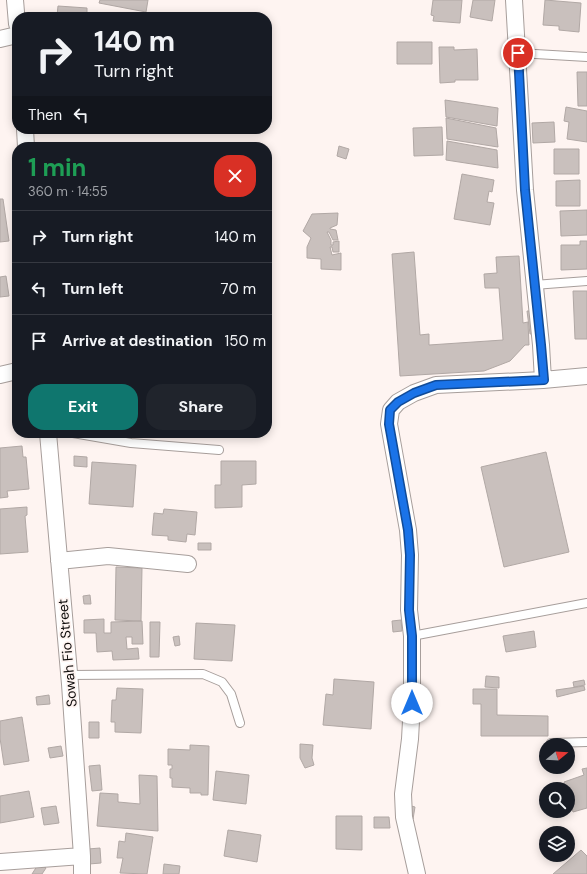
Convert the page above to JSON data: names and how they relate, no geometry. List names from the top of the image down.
{
  "streets": {
    "street": ["Sowah Fio Street"]
  },
  "north": "right",
  "page": {
    "turn": ["140 m", "Turn right"],
    "then": "Then",
    "heading": ["1 min", "360 m · 14:55"],
    "list": [
      {
        "name": "Turn right",
        "value": "140 m"
      },
      {
        "name": "Turn left",
        "value": "70 m"
      },
      {
        "name": "Arrive at destination",
        "value": "150 m"
      }
    ],
    "buttons": ["Exit", "Share"]
  }
}
